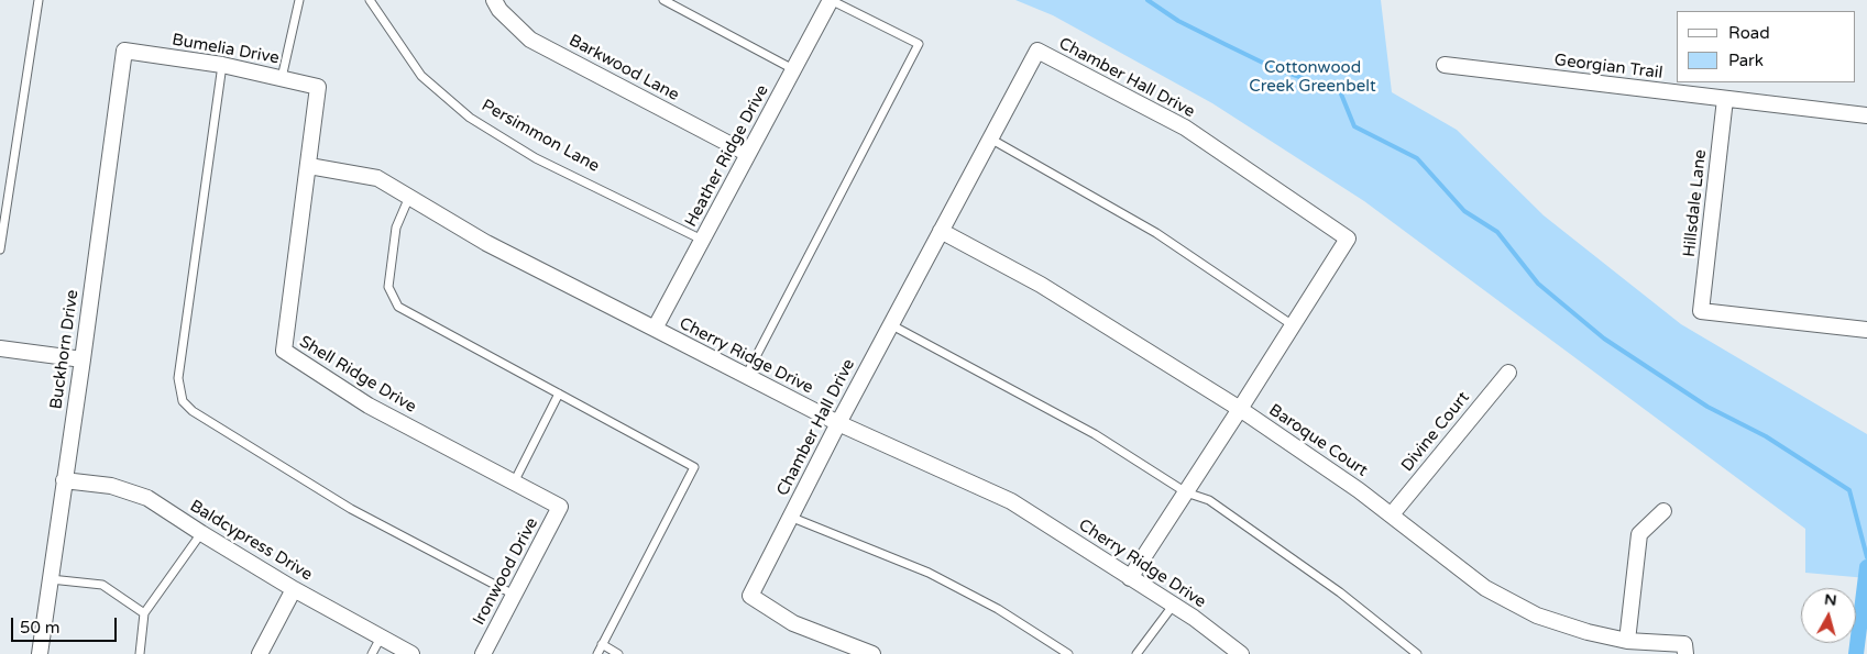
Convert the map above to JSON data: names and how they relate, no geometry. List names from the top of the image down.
{
  "streets": {
    "street": [
      "Bumelia Drive",
      "Georgian Trail",
      "Barkwood Lane",
      "Chamber Hall Drive",
      "Heather Ridge Drive",
      "Hillsdale Lane",
      "Buckhorn Drive",
      "Cherry Ridge Drive",
      "Shell Ridge Drive",
      "Divine Court",
      "Baroque Court",
      "Baldcypress Drive",
      "Ironwood Drive"
    ],
    "lane": ["Persimmon Lane"]
  },
  "crossings": [
    ["Bumelia Drive", "Buckhorn Drive"],
    ["Bumelia Drive", "Shell Ridge Drive"],
    ["Georgian Trail", "Hillsdale Lane"],
    ["Barkwood Lane", "Heather Ridge Drive"],
    ["Chamber Hall Drive", "Cherry Ridge Drive"],
    ["Chamber Hall Drive", "Baroque Court"],
    ["Persimmon Lane", "Heather Ridge Drive"],
    ["Heather Ridge Drive", "Cherry Ridge Drive"],
    ["Buckhorn Drive", "Baldcypress Drive"],
    ["Cherry Ridge Drive", "Shell Ridge Drive"],
    ["Shell Ridge Drive", "Ironwood Drive"],
    ["Divine Court", "Baroque Court"]
  ],
  "parks": ["Cottonwood Creek Greenbelt"],
  "legend": ["Road", "Park"],
  "scale_bar": "50 m",
  "north": "top"
}
